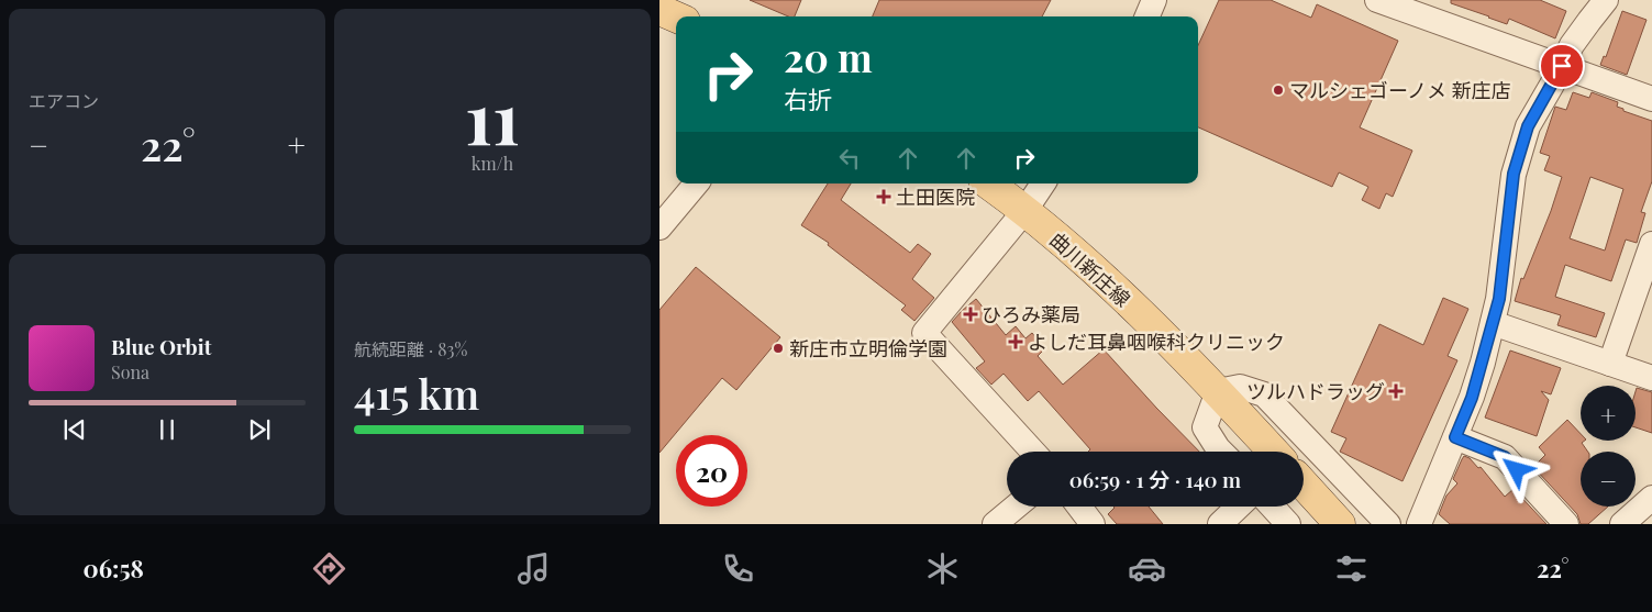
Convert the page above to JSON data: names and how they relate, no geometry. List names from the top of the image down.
{
  "streets": {
    "main road": ["曲川新庄線"]
  },
  "places": {
    "other": ["マルシェゴーノメ 新庄店", "新庄市立明倫学園"],
    "health": [
      "土田医院",
      "ひろみ薬局",
      "よしだ耳鼻咽喉科クリニック",
      "ツルハドラッグ"
    ]
  },
  "page": {
    "tile": [
      "エアコン",
      ["11", "km/h"],
      ["航続距離 · 83%", "415 km"]
    ],
    "turn": ["20 m", "右折"],
    "heat": ["−", "22°", "+"],
    "song": ["Blue Orbit", "Sona"],
    "map_buttons": ["+", "−"],
    "limit": "20",
    "trip": "06:59 · 1 分 · 140 m",
    "tabs": ["06:58", "22°"]
  }
}
